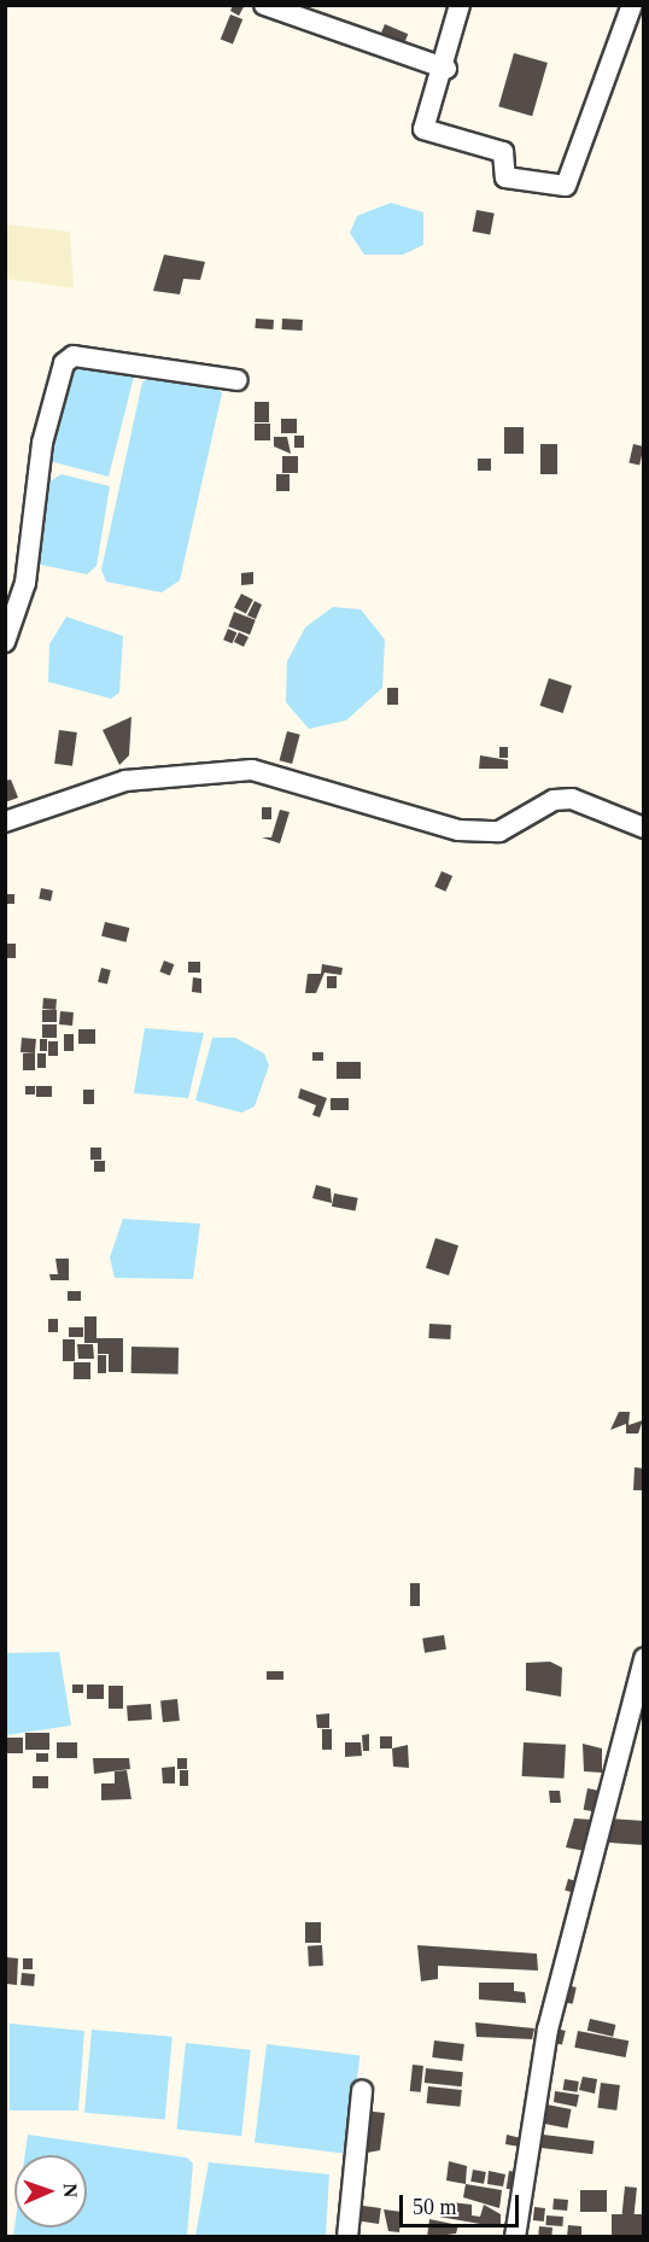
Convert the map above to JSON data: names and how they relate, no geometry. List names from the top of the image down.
{
  "scale_bar": "50 m",
  "north": "right"
}
